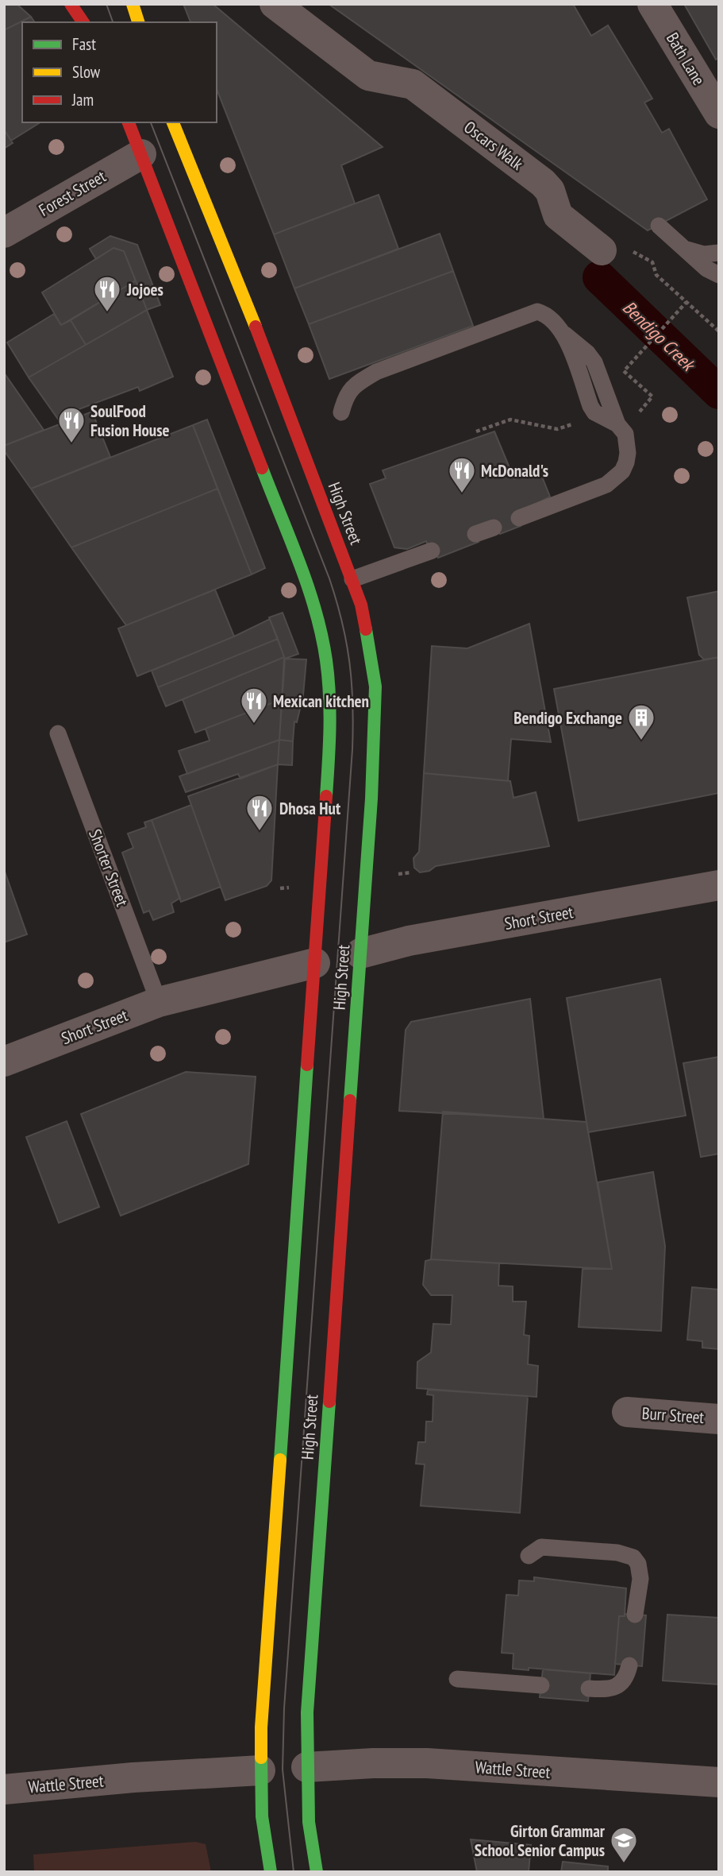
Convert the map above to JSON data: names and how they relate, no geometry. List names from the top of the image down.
{
  "streets": {
    "highway": ["High Street"],
    "street": [
      "Bath Lane",
      "Oscars Walk",
      "Forest Street",
      "Short Street",
      "Burr Street",
      "Wattle Street"
    ],
    "lane": ["Shorter Street"]
  },
  "crossings": [
    ["Forest Street", "High Street"],
    ["High Street", "Short Street"],
    ["High Street", "Wattle Street"],
    ["Shorter Street", "Short Street"]
  ],
  "water": ["Bendigo Creek"],
  "places": {
    "restaurant": [
      "Jojoes",
      "SoulFood Fusion House",
      "McDonald's",
      "Mexican kitchen",
      "Dhosa Hut"
    ],
    "building": ["Bendigo Exchange"],
    "school or university": ["Girton Grammar School Senior Campus"]
  },
  "legend": ["Fast", "Slow", "Jam"]
}
